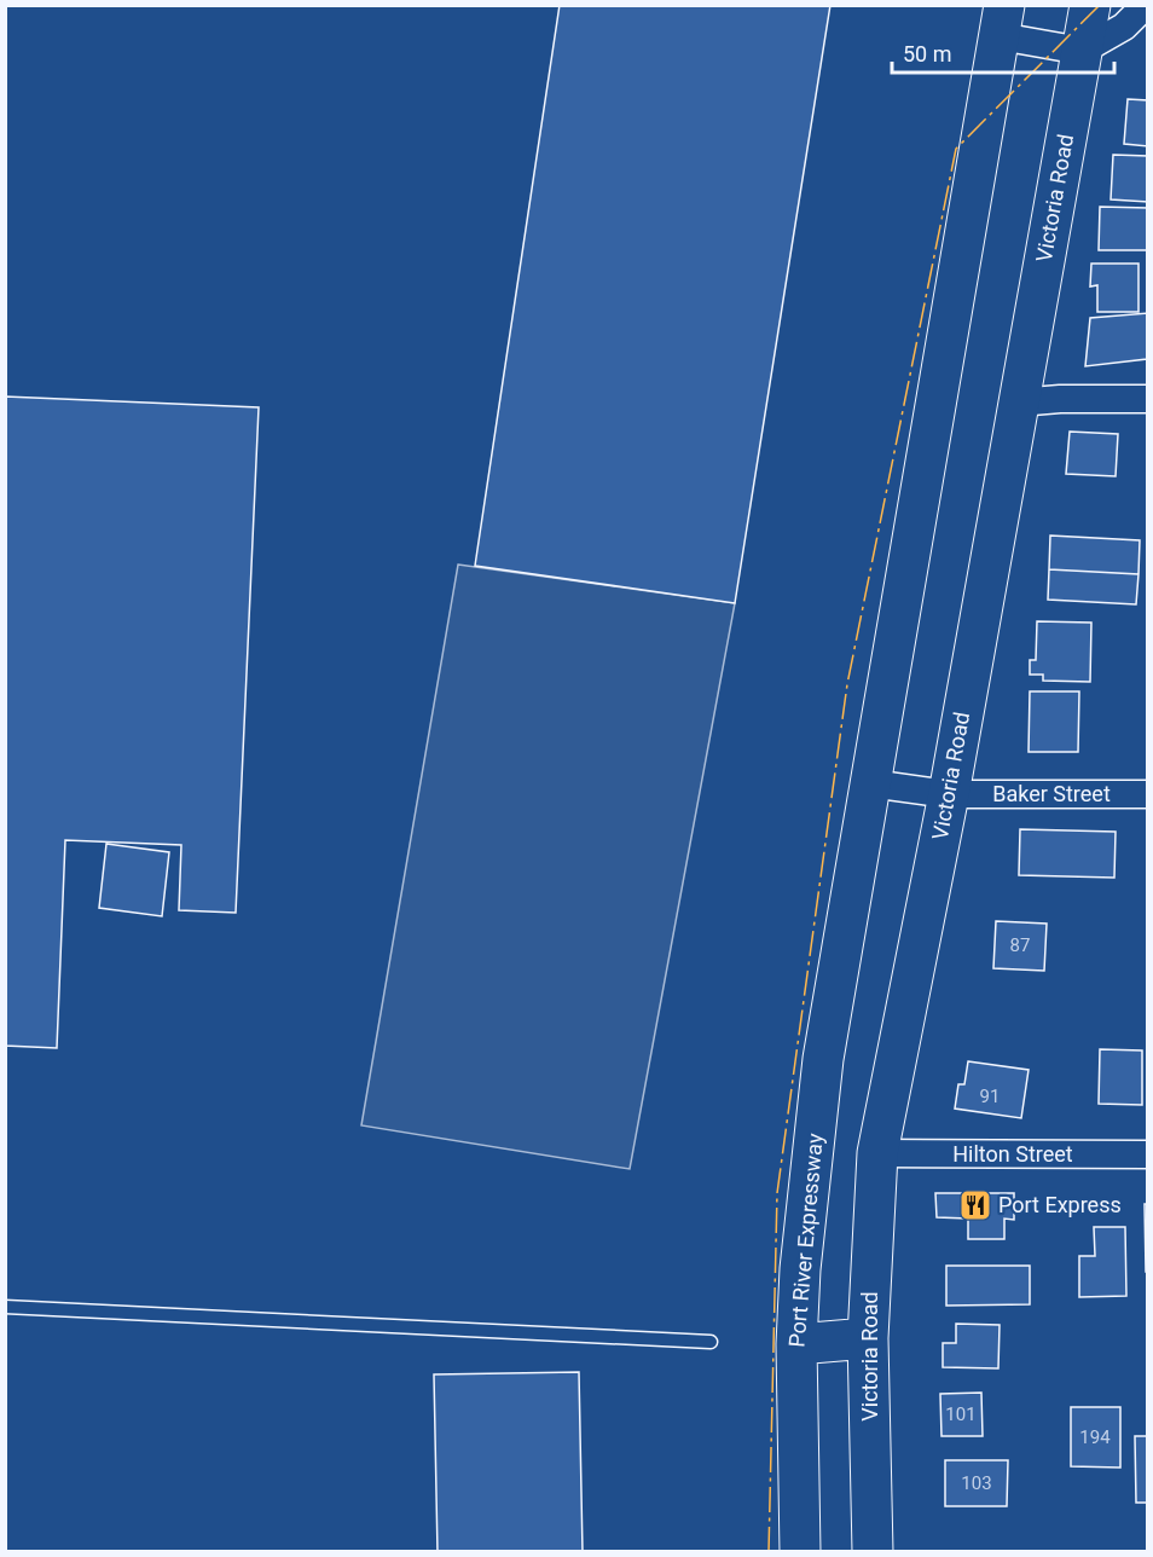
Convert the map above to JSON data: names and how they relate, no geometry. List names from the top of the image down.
{
  "streets": {
    "highway": ["Victoria Road", "Port River Expressway"],
    "street": ["Baker Street", "Hilton Street"]
  },
  "crossings": [
    ["Victoria Road", "Baker Street"],
    ["Victoria Road", "Hilton Street"],
    ["Baker Street", "Port River Expressway"]
  ],
  "places": {
    "restaurant": ["Port Express"]
  },
  "house_numbers": [
    "87",
    "91",
    "101",
    "194",
    "103"
  ],
  "scale_bar": "50 m"
}
